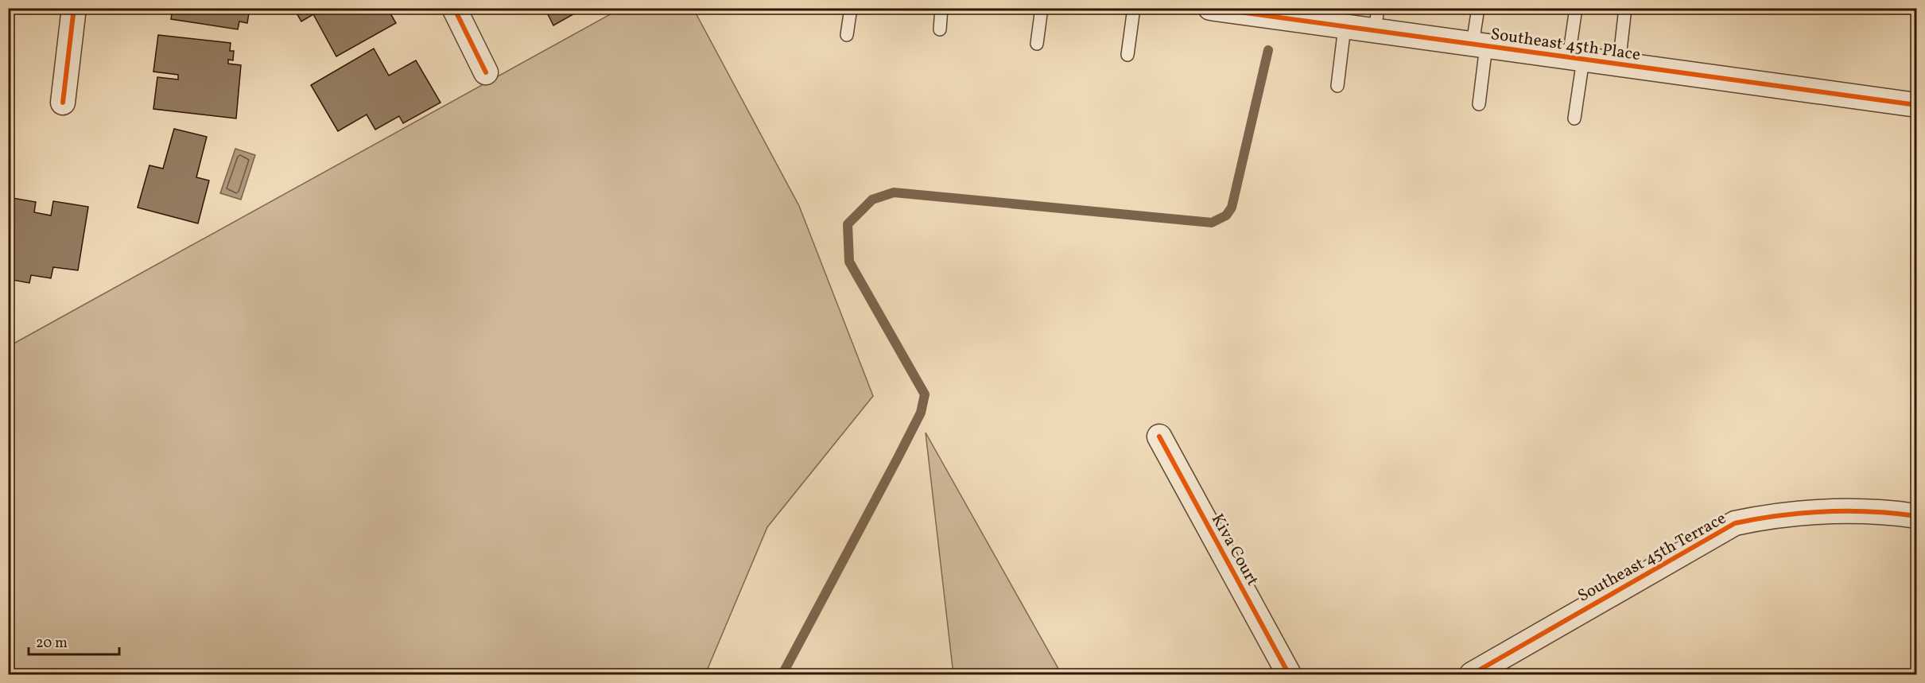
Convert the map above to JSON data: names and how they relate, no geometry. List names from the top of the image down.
{
  "streets": {
    "street": ["Southeast 45th Place", "Kiva Court", "Southeast 45th Terrace"]
  },
  "scale_bar": "20 m"
}
